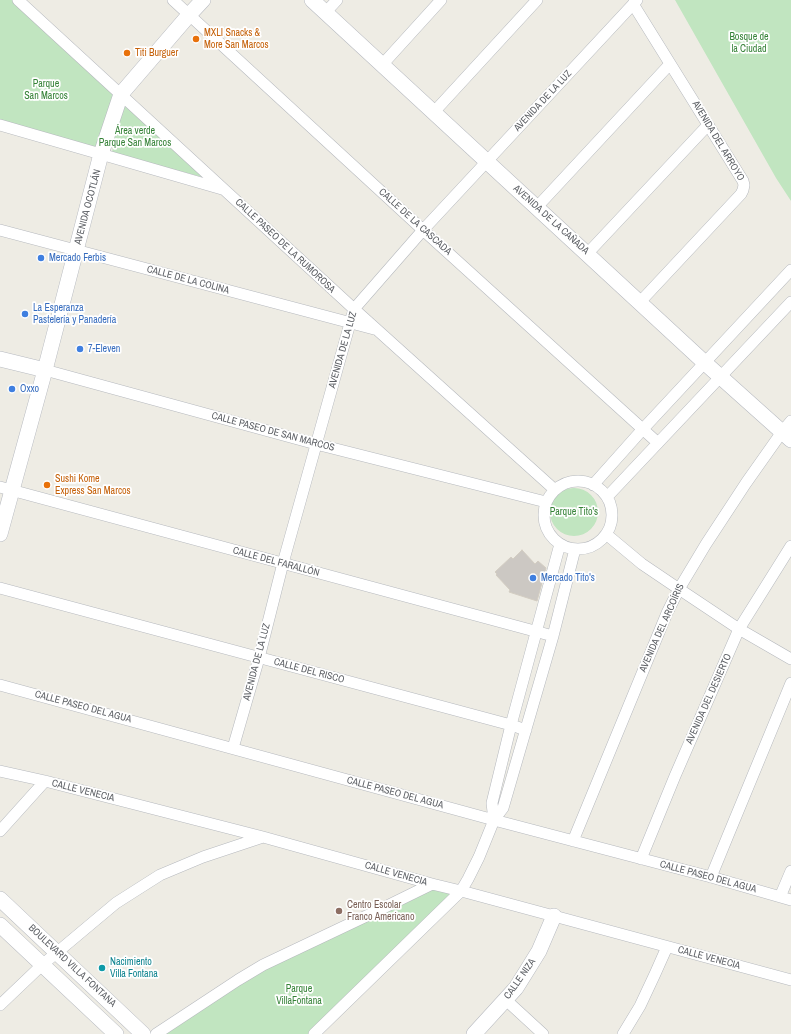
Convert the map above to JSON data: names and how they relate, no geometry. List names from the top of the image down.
{
  "streets": {
    "main road": [
      "AVENIDA OCOTLÁN",
      "AVENIDA DE LA CAÑADA",
      "CALLE PASEO DE SAN MARCOS",
      "BOULEVARD VILLA FONTANA",
      "CALLE NIZA"
    ],
    "street": [
      "AVENIDA DE LA LUZ",
      "AVENIDA DEL ARROYO",
      "CALLE DE LA CASCADA",
      "CALLE PASEO DE LA RUMOROSA",
      "CALLE DE LA COLINA",
      "CALLE DEL FARALLÓN",
      "AVENIDA DEL ARCOÍRIS",
      "CALLE DEL RISCO",
      "AVENIDA DEL DESIERTO",
      "CALLE PASEO DEL AGUA",
      "CALLE VENECIA"
    ]
  },
  "crossings": [
    ["AVENIDA DE LA LUZ", "AVENIDA DEL ARROYO"],
    ["AVENIDA DE LA LUZ", "AVENIDA DE LA CAÑADA"],
    ["AVENIDA DE LA LUZ", "CALLE DE LA CASCADA"],
    ["AVENIDA DE LA LUZ", "CALLE PASEO DE LA RUMOROSA"],
    ["AVENIDA DE LA LUZ", "CALLE DE LA COLINA"],
    ["AVENIDA DE LA LUZ", "CALLE PASEO DE SAN MARCOS"],
    ["AVENIDA DE LA LUZ", "CALLE DEL FARALLÓN"],
    ["AVENIDA DE LA LUZ", "CALLE DEL RISCO"],
    ["AVENIDA DE LA LUZ", "CALLE PASEO DEL AGUA"],
    ["AVENIDA DEL ARROYO", "AVENIDA DE LA CAÑADA"],
    ["AVENIDA OCOTLÁN", "CALLE DE LA CASCADA"],
    ["AVENIDA OCOTLÁN", "CALLE PASEO DE LA RUMOROSA"],
    ["AVENIDA OCOTLÁN", "CALLE DE LA COLINA"],
    ["AVENIDA OCOTLÁN", "CALLE PASEO DE SAN MARCOS"],
    ["AVENIDA OCOTLÁN", "CALLE DEL FARALLÓN"],
    ["AVENIDA DE LA CAÑADA", "AVENIDA DEL ARCOÍRIS"],
    ["CALLE PASEO DE LA RUMOROSA", "CALLE DE LA COLINA"],
    ["CALLE PASEO DE LA RUMOROSA", "CALLE PASEO DE SAN MARCOS"],
    ["AVENIDA DEL ARCOÍRIS", "CALLE PASEO DEL AGUA"],
    ["AVENIDA DEL DESIERTO", "CALLE PASEO DEL AGUA"],
    ["CALLE VENECIA", "CALLE NIZA"]
  ],
  "parks": [
    "Bosque de la Ciudad",
    "Parque San Marcos",
    "Área verde Parque San Marcos",
    "Parque Tito's",
    "Parque VillaFontana"
  ],
  "places": [
    "MXLI Snacks & More San Marcos",
    "Titi Burguer",
    "Mercado Ferbis",
    "La Esperanza Pastelería y Panadería",
    "7-Eleven",
    "Oxxo",
    "Sushi Kome Express San Marcos",
    "Mercado Tito's",
    "Centro Escolar Franco Americano",
    "Nacimiento Villa Fontana"
  ]
}
